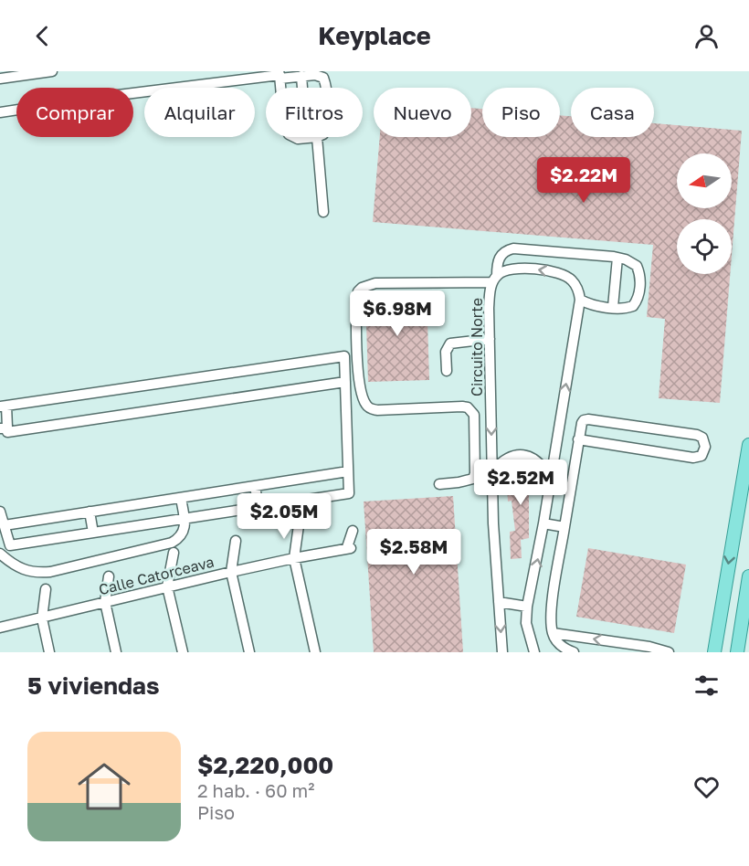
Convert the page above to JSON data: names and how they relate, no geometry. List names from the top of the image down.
{
  "streets": {
    "street": ["Circuito Norte", "Calle Catorceava"]
  },
  "north": "left",
  "page": {
    "header": "Keyplace",
    "chip": [
      "Comprar",
      "Alquilar",
      "Filtros",
      "Nuevo",
      "Piso",
      "Casa"
    ],
    "price": [
      "$2.22M",
      "$6.98M",
      "$2.52M",
      "$2.05M",
      "$2.58M"
    ],
    "heading": "5 viviendas",
    "list": [
      {
        "name": "$2,220,000",
        "note": "2 hab. · 60 m² · Piso"
      }
    ]
  }
}
